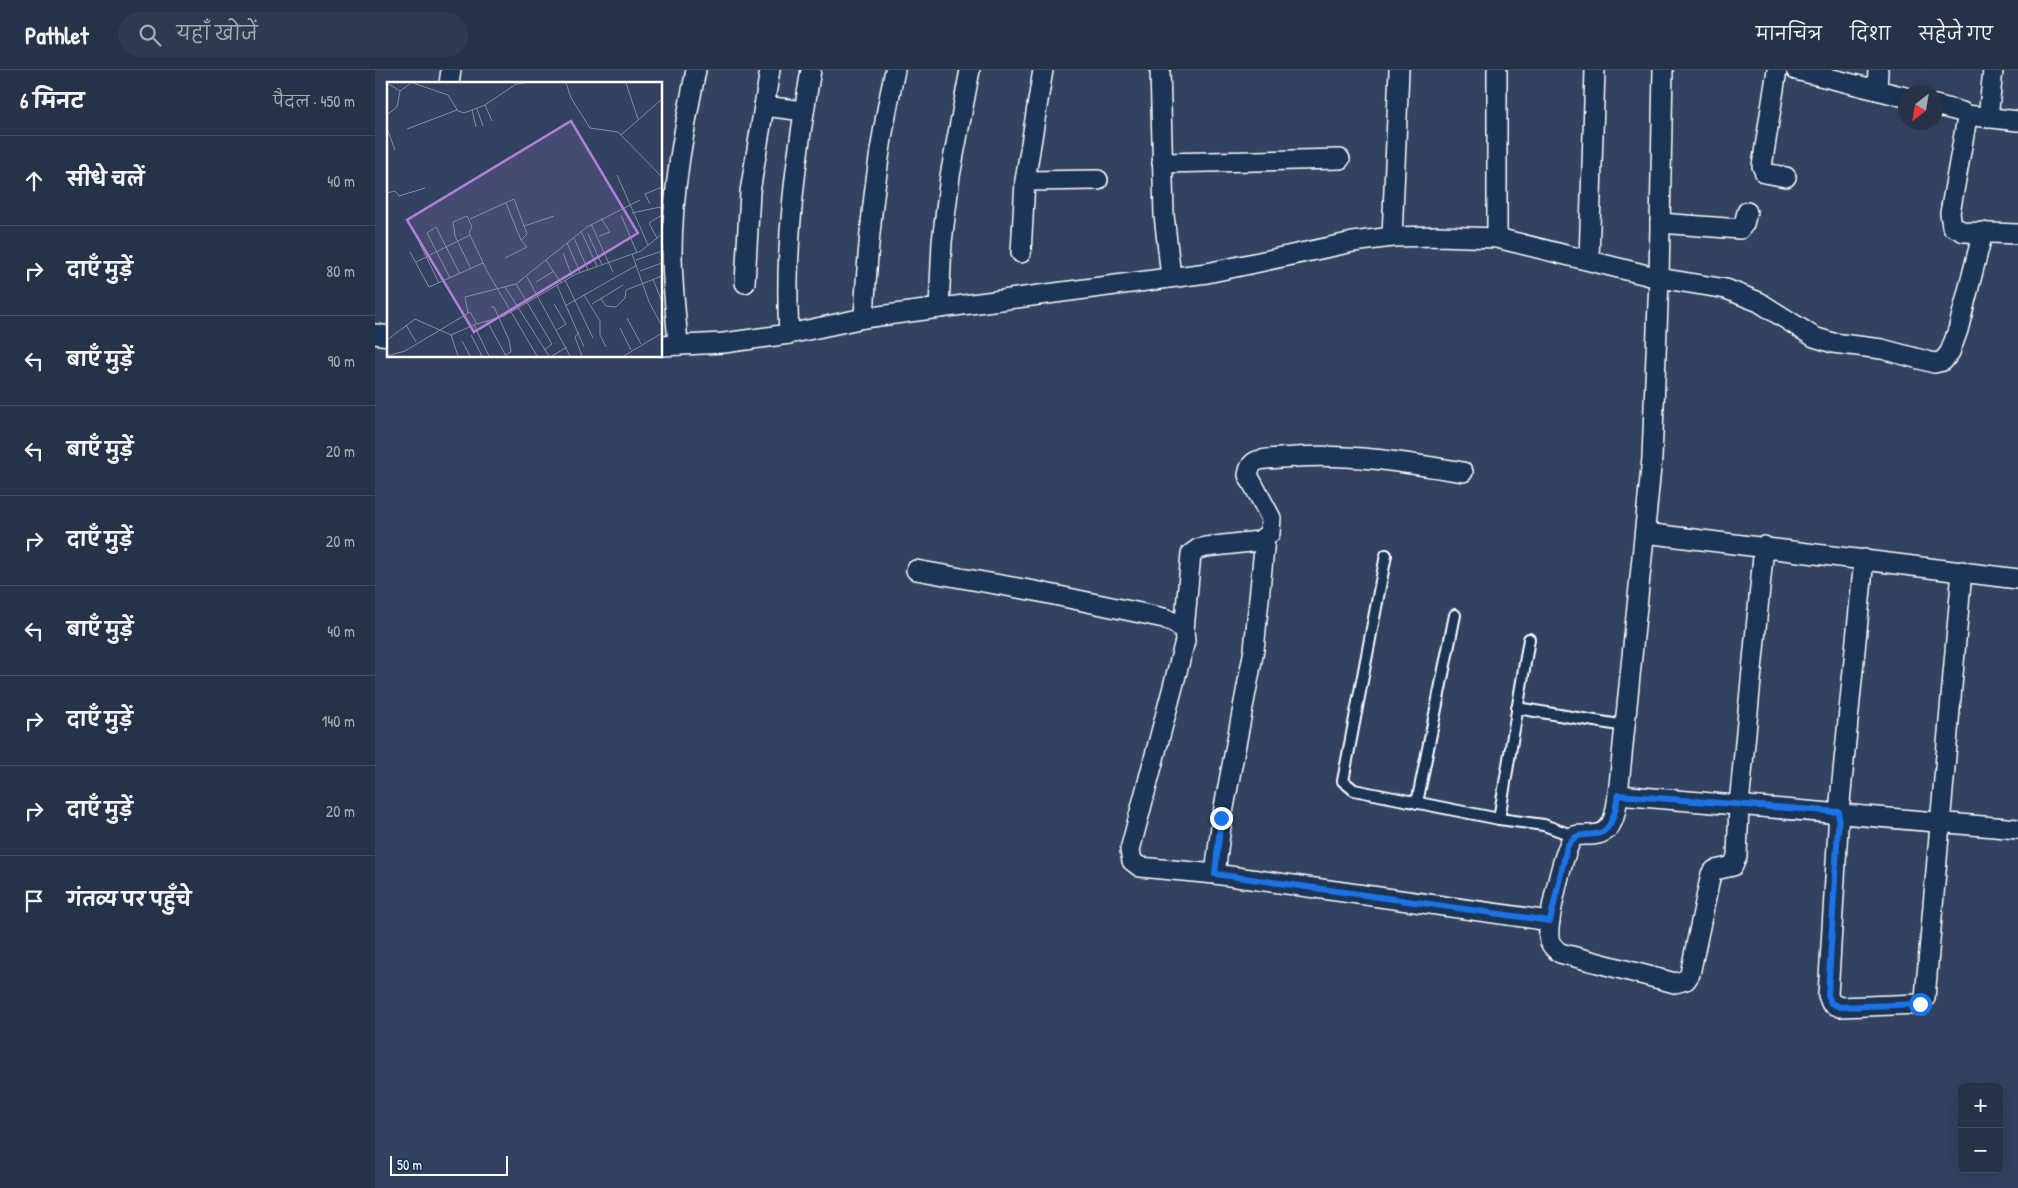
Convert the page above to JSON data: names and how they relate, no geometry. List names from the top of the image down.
{
  "scale_bar": "50 m",
  "north": "bottom left",
  "page": {
    "header": "Pathlet",
    "search": "यहाँ खोजें",
    "nav": ["मानचित्र", "दिशा", "सहेजे गए"],
    "heading": ["6 मिनट", "पैदल · 450 m"],
    "list": [
      ["सीधे चलें", "40 m"],
      ["दाएँ मुड़ें", "80 m"],
      ["बाएँ मुड़ें", "90 m"],
      ["बाएँ मुड़ें", "20 m"],
      ["दाएँ मुड़ें", "20 m"],
      ["बाएँ मुड़ें", "40 m"],
      ["दाएँ मुड़ें", "140 m"],
      ["दाएँ मुड़ें", "20 m"],
      "गंतव्य पर पहुँचे"
    ],
    "map_buttons": ["+", "−"],
    "scale": "50 m"
  }
}
